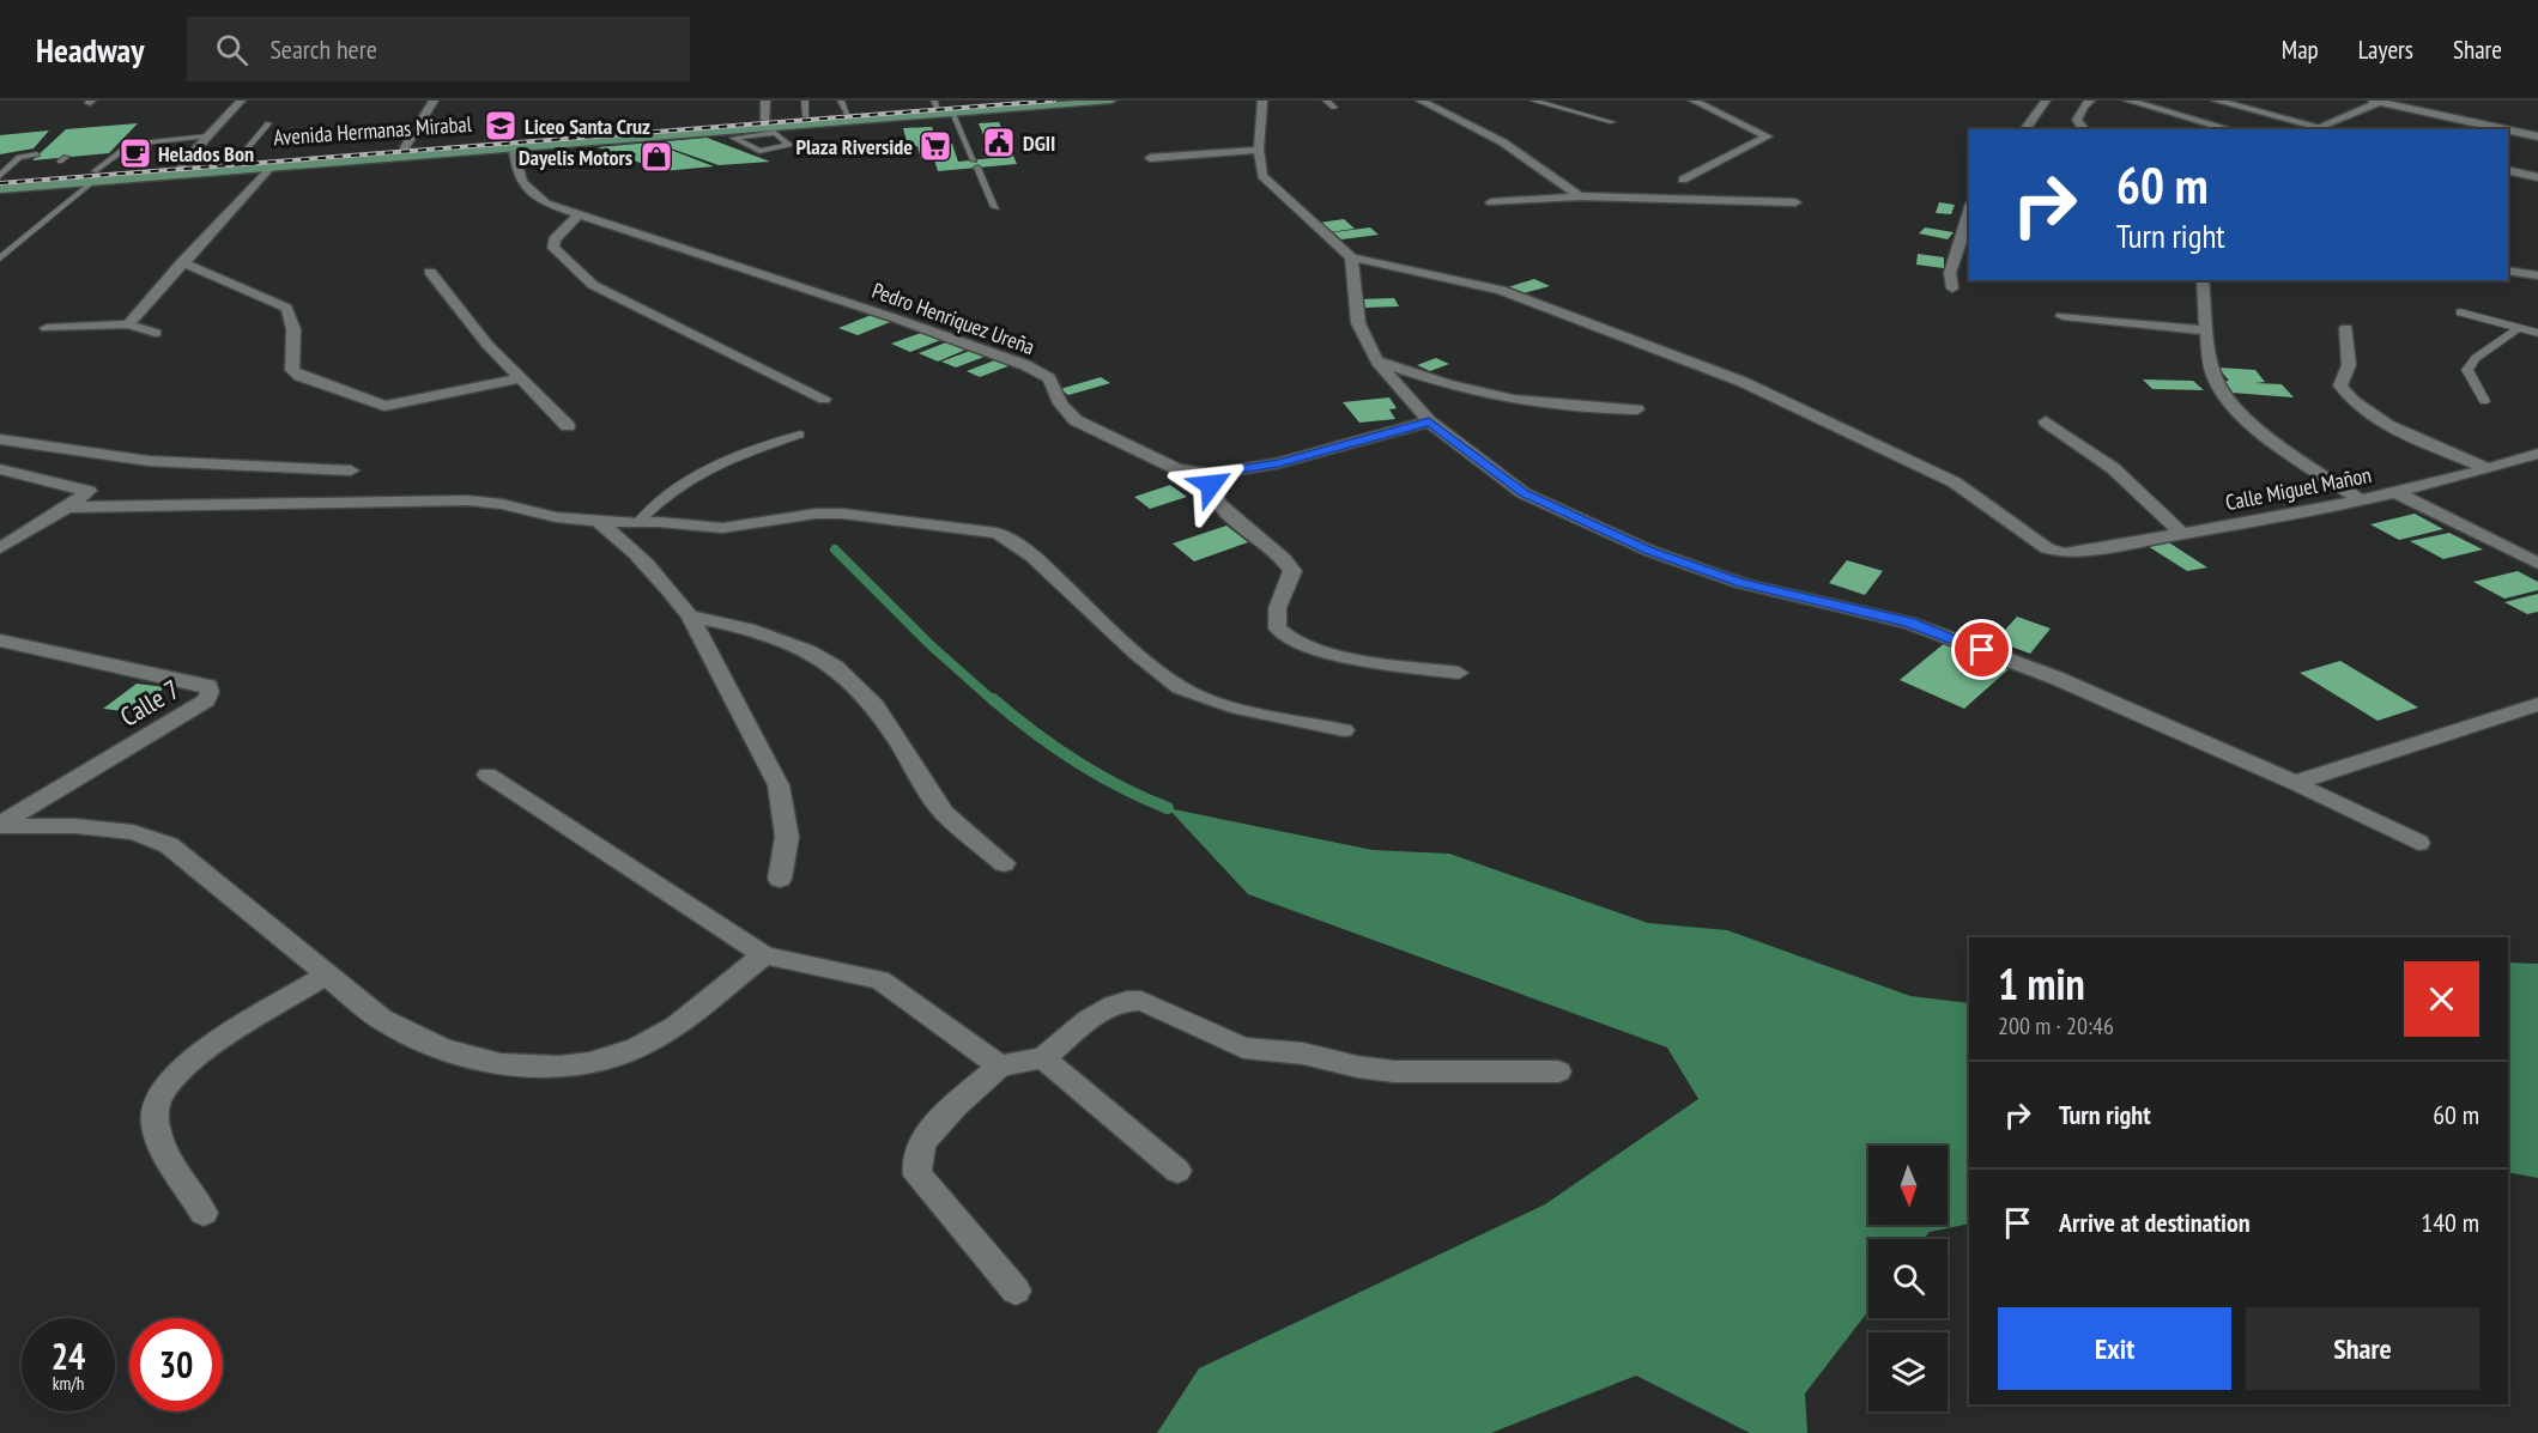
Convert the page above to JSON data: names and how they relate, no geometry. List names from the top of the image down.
{
  "streets": {
    "main road": ["Avenida Hermanas Mirabal"],
    "street": ["Pedro Henriquez Ureña", "Calle Miguel Mañon", "Calle 7"]
  },
  "crossings": [
    ["Avenida Hermanas Mirabal", "Pedro Henriquez Ureña"]
  ],
  "places": {
    "school or university": ["Liceo Santa Cruz"],
    "public building": ["DGII"],
    "supermarket": ["Plaza Riverside"],
    "cafe": ["Helados Bon"],
    "shop": ["Dayelis Motors"]
  },
  "north": "bottom",
  "page": {
    "header": "Headway",
    "search": "Search here",
    "nav": ["Map", "Layers", "Share"],
    "turn": ["60 m", "Turn right"],
    "heading": ["1 min", "200 m · 20:46"],
    "list": [
      {
        "name": "Turn right",
        "value": "60 m"
      },
      {
        "name": "Arrive at destination",
        "value": "140 m"
      }
    ],
    "buttons": ["Exit", "Share"],
    "speed": "24 km/h",
    "limit": "30"
  }
}
